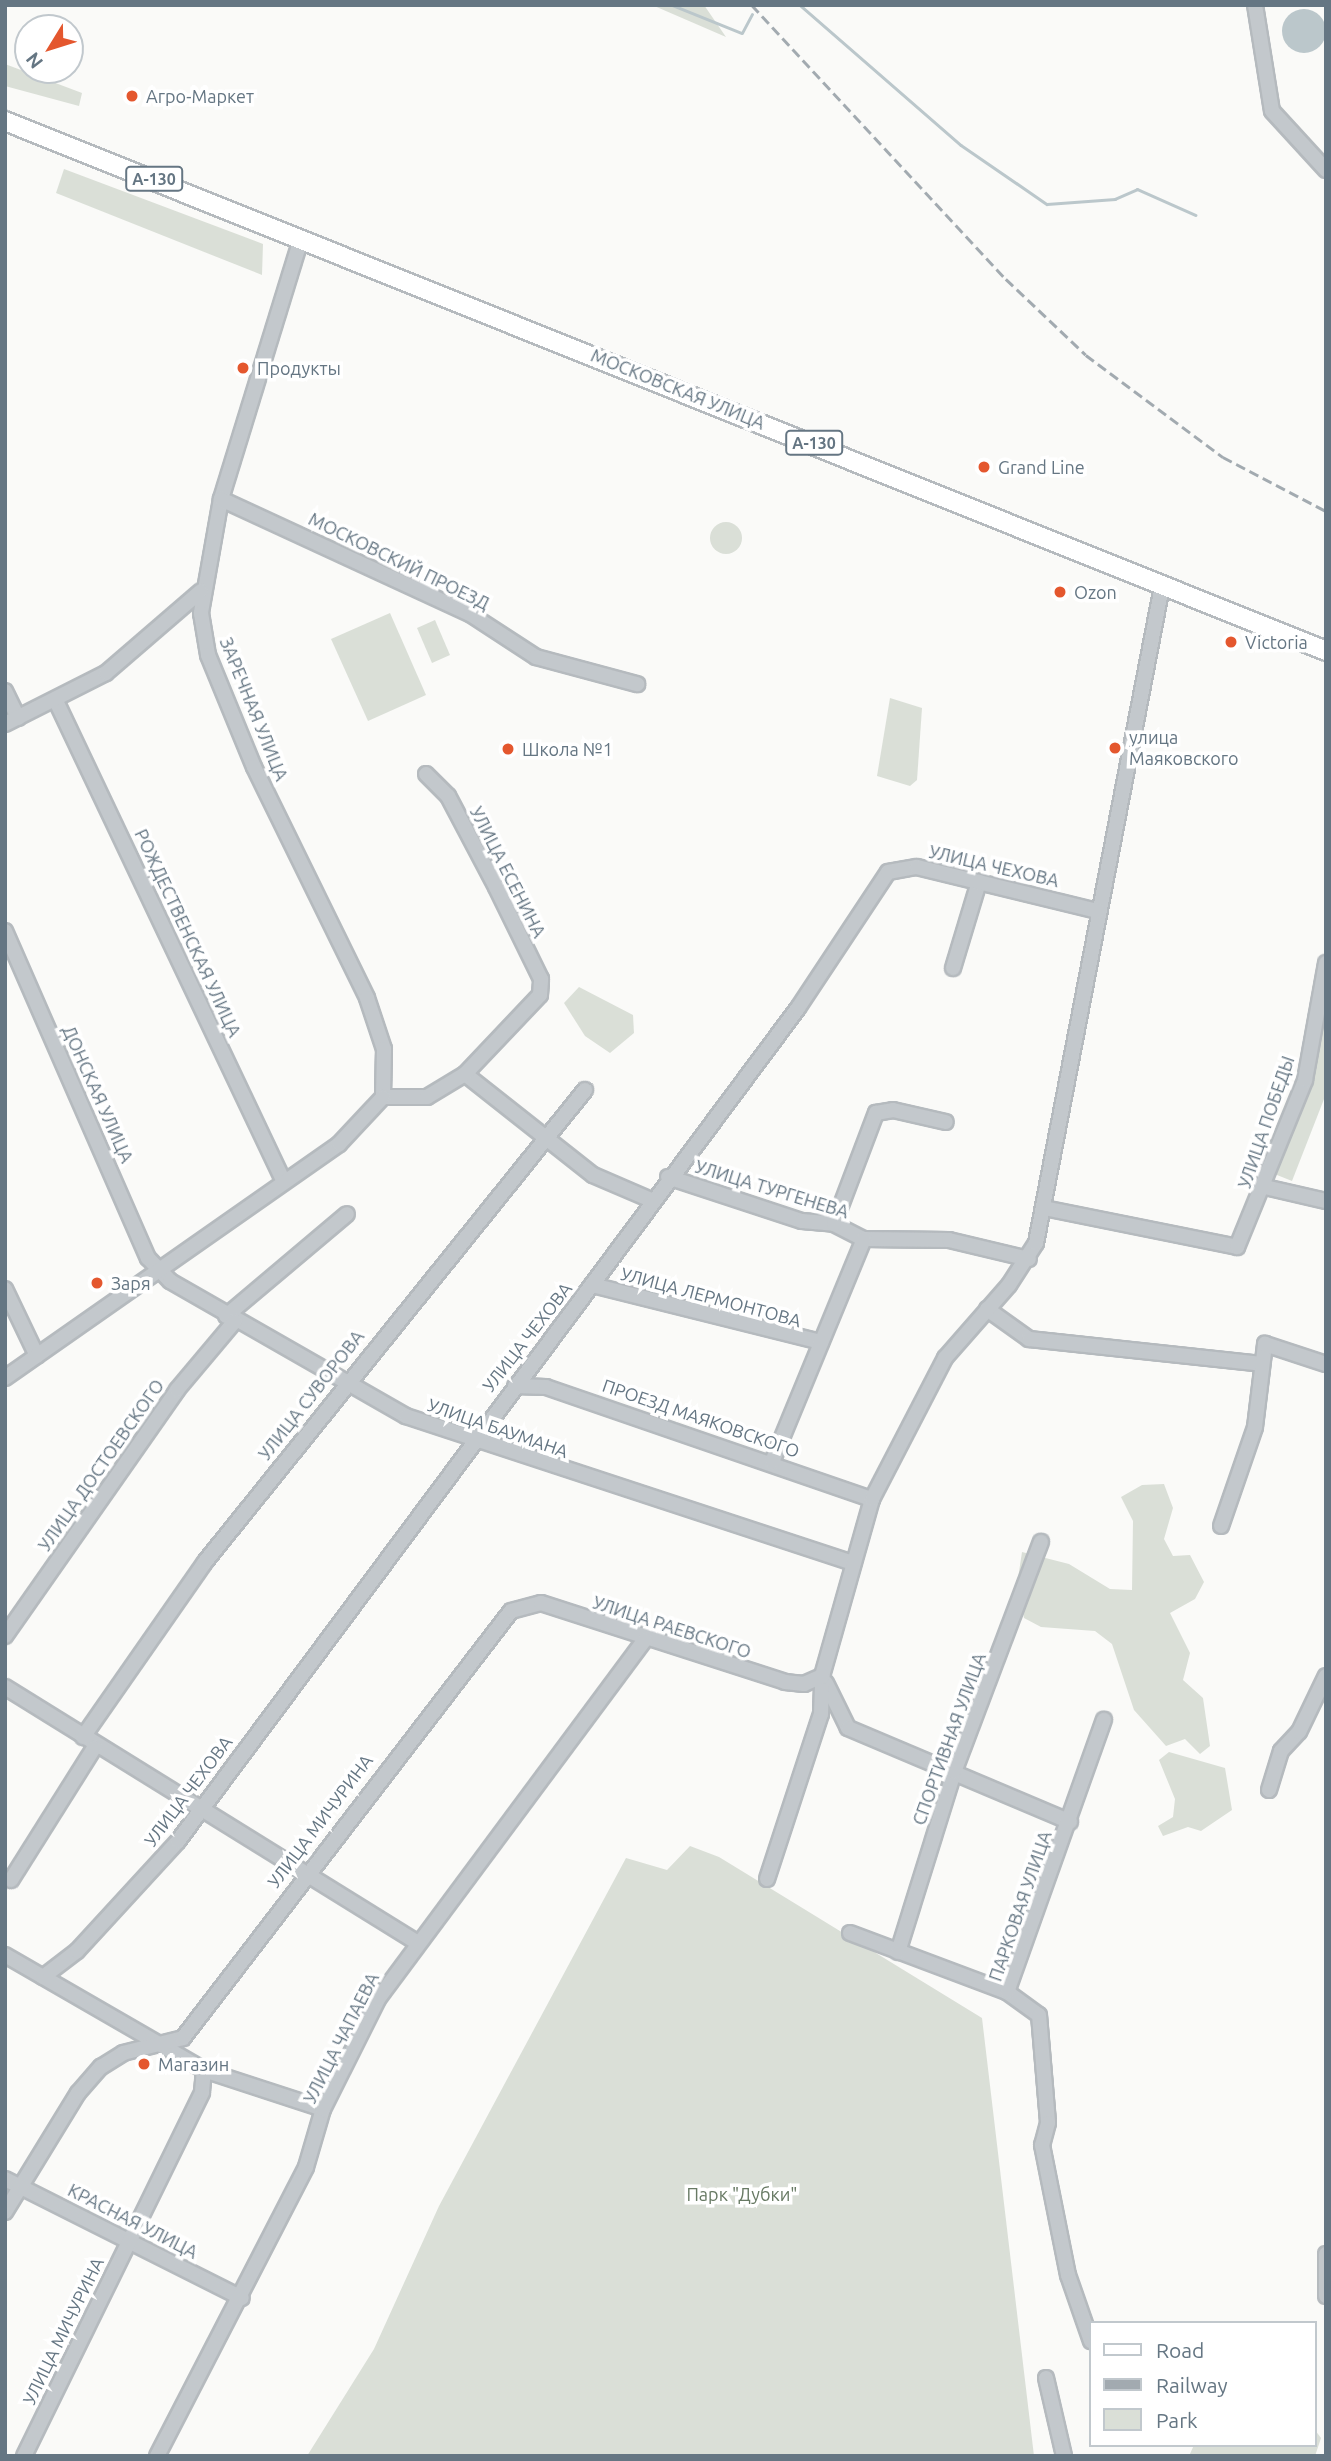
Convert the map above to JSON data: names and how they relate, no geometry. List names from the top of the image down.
{
  "streets": {
    "main road": ["А-130", "МОСКОВСКАЯ УЛИЦА"],
    "street": [
      "МОСКОВСКИЙ ПРОЕЗД",
      "ЗАРЕЧНАЯ УЛИЦА",
      "УЛИЦА ЧЕХОВА",
      "УЛИЦА ЕСЕНИНА",
      "РОЖДЕСТВЕНСКАЯ УЛИЦА",
      "ДОНСКАЯ УЛИЦА",
      "УЛИЦА ПОБЕДЫ",
      "УЛИЦА ТУРГЕНЕВА",
      "УЛИЦА ЛЕРМОНТОВА",
      "УЛИЦА СУВОРОВА",
      "ПРОЕЗД МАЯКОВСКОГО",
      "УЛИЦА БАУМАНА",
      "УЛИЦА ДОСТОЕВСКОГО",
      "УЛИЦА РАЕВСКОГО",
      "СПОРТИВНАЯ УЛИЦА",
      "УЛИЦА МИЧУРИНА",
      "ПАРКОВАЯ УЛИЦА",
      "УЛИЦА ЧАПАЕВА",
      "КРАСНАЯ УЛИЦА"
    ]
  },
  "crossings": [
    ["А-130", "МОСКОВСКАЯ УЛИЦА"],
    ["А-130", "ЗАРЕЧНАЯ УЛИЦА"],
    ["МОСКОВСКАЯ УЛИЦА", "ЗАРЕЧНАЯ УЛИЦА"],
    ["МОСКОВСКИЙ ПРОЕЗД", "ЗАРЕЧНАЯ УЛИЦА"],
    ["УЛИЦА ЧЕХОВА", "УЛИЦА ТУРГЕНЕВА"],
    ["УЛИЦА ЧЕХОВА", "УЛИЦА ЛЕРМОНТОВА"],
    ["УЛИЦА ЧЕХОВА", "ПРОЕЗД МАЯКОВСКОГО"],
    ["УЛИЦА ЧЕХОВА", "УЛИЦА БАУМАНА"],
    ["ДОНСКАЯ УЛИЦА", "УЛИЦА БАУМАНА"],
    ["УЛИЦА СУВОРОВА", "УЛИЦА БАУМАНА"],
    ["УЛИЦА БАУМАНА", "УЛИЦА ДОСТОЕВСКОГО"],
    ["УЛИЦА РАЕВСКОГО", "УЛИЦА МИЧУРИНА"],
    ["УЛИЦА РАЕВСКОГО", "УЛИЦА ЧАПАЕВА"],
    ["УЛИЦА МИЧУРИНА", "КРАСНАЯ УЛИЦА"],
    ["УЛИЦА ЧАПАЕВА", "КРАСНАЯ УЛИЦА"]
  ],
  "parks": ["Парк \"Дубки\""],
  "places": [
    "Агро-Маркет",
    "Продукты",
    "Grand Line",
    "Ozon",
    "Victoria",
    "улица Маяковского",
    "Школа №1",
    "Заря",
    "Магазин"
  ],
  "legend": ["Road", "Railway", "Park"],
  "north": "bottom left"
}
